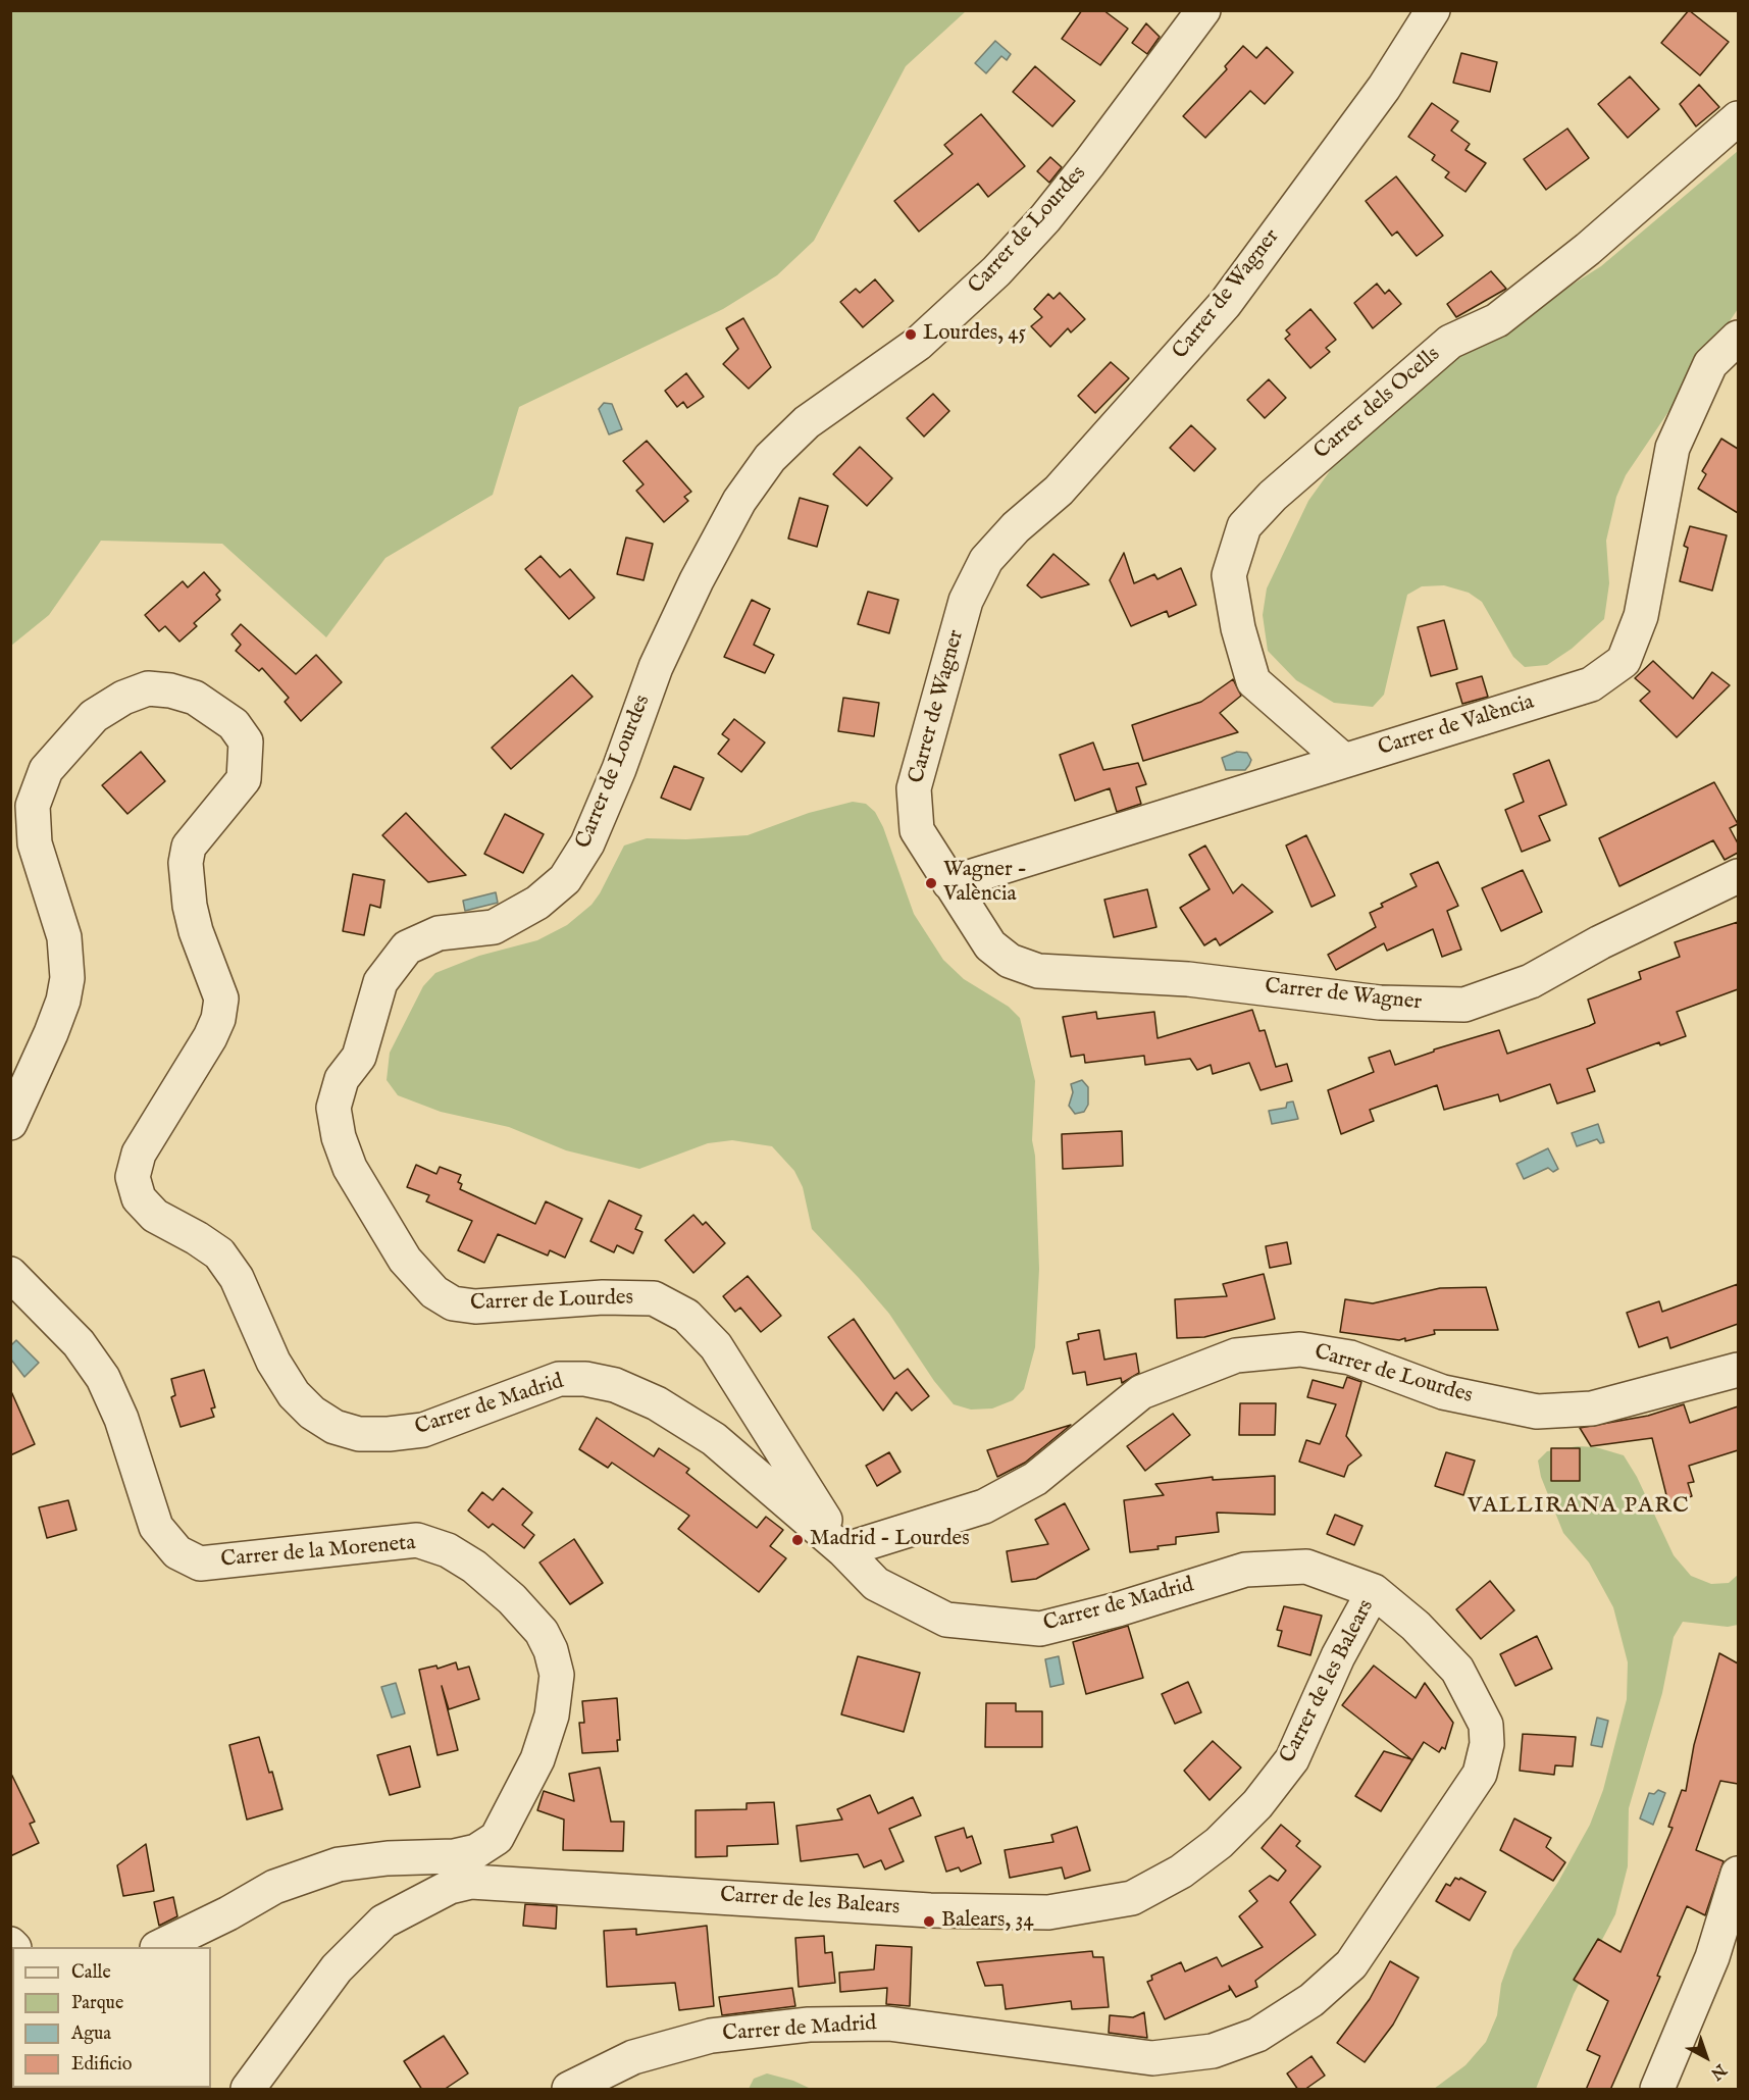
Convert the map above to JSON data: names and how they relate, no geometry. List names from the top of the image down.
{
  "streets": {
    "street": [
      "Carrer de Lourdes",
      "Carrer de Wagner",
      "Carrer dels Ocells",
      "Carrer de València",
      "Carrer de Madrid",
      "Carrer de la Moreneta",
      "Carrer de les Balears"
    ]
  },
  "crossings": [
    ["Carrer de Lourdes", "Carrer de Madrid"],
    ["Carrer de Wagner", "Carrer de València"],
    ["Carrer dels Ocells", "Carrer de València"],
    ["Carrer de Madrid", "Carrer de les Balears"],
    ["Carrer de la Moreneta", "Carrer de les Balears"]
  ],
  "districts": ["VALLIRANA PARC"],
  "places": [
    "Lourdes, 45",
    "Wagner - València",
    "Madrid - Lourdes",
    "Balears, 34"
  ],
  "legend": [
    "Calle",
    "Parque",
    "Agua",
    "Edificio"
  ],
  "north": "bottom right"
}
